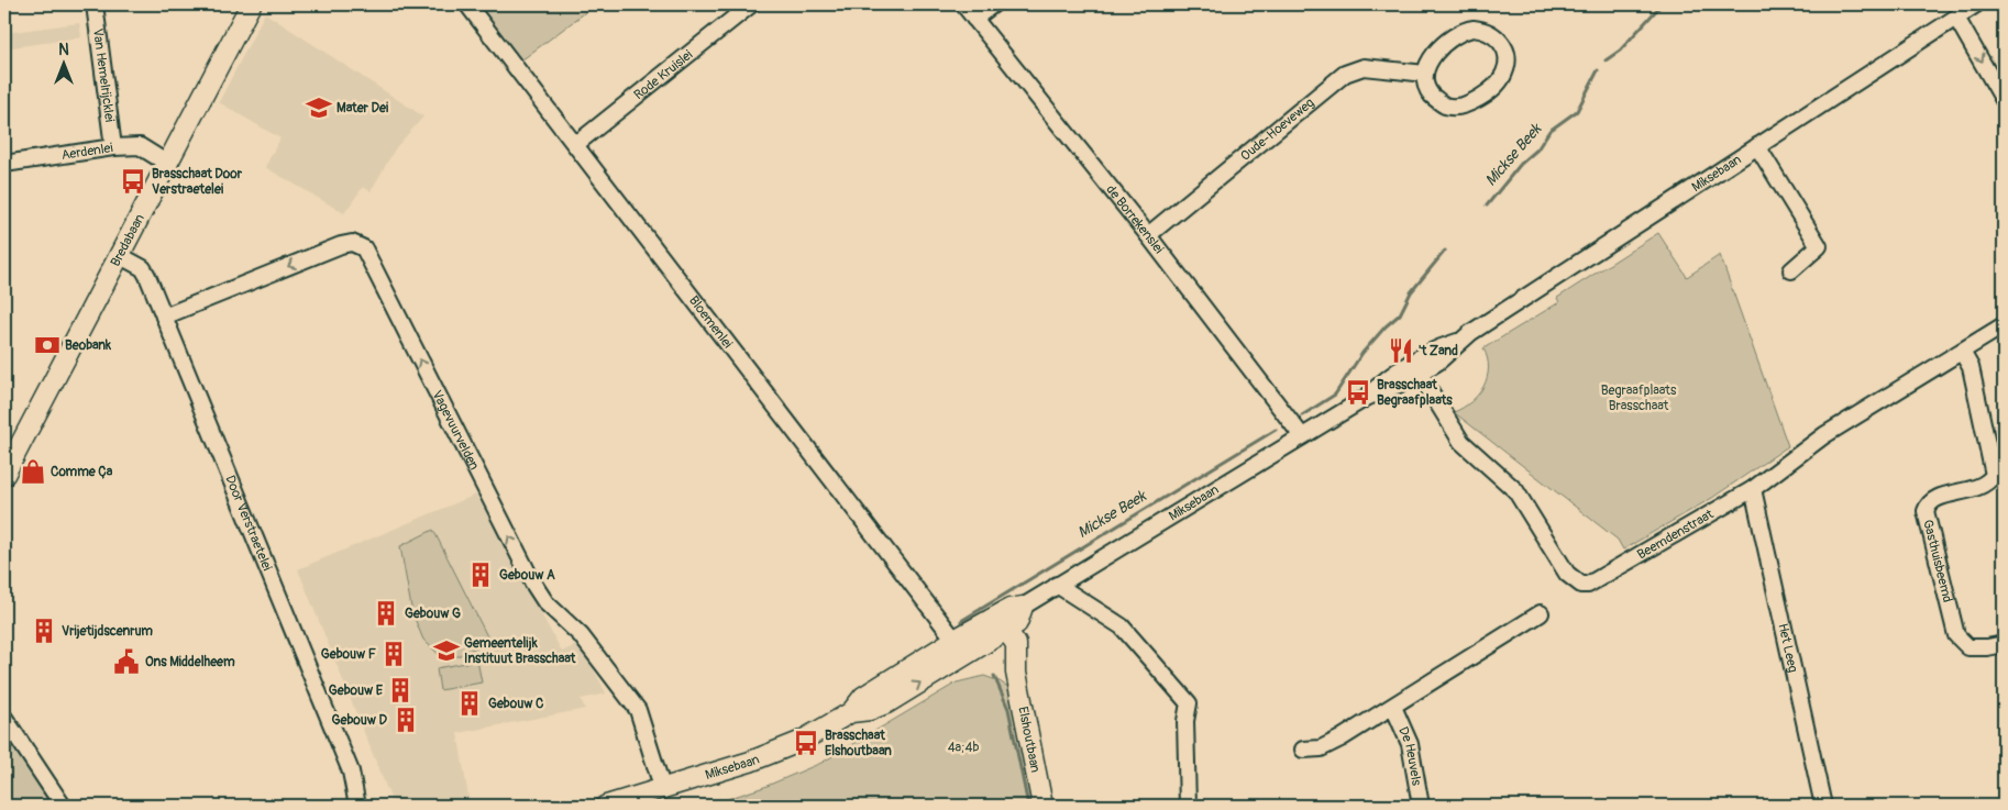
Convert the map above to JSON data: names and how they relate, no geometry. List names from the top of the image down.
{
  "streets": {
    "main road": ["Miksebaan", "Bredabaan", "Elshoutbaan"],
    "street": [
      "Rode Kruislei",
      "Van Hemelrijcklei",
      "Oude-Hoeveweg",
      "Aerdenlei",
      "de Borrekenslei",
      "Bloemenlei",
      "Vagevuurvelden",
      "Door Verstraetelei",
      "Beemdenstraat",
      "Gasthuisbeemd",
      "Het Leeg",
      "De Heuvels"
    ]
  },
  "crossings": [
    ["Rode Kruislei", "Bloemenlei"],
    ["Van Hemelrijcklei", "Aerdenlei"],
    ["Oude-Hoeveweg", "de Borrekenslei"],
    ["Aerdenlei", "Bredabaan"],
    ["Miksebaan", "de Borrekenslei"],
    ["Miksebaan", "Bloemenlei"],
    ["Miksebaan", "Vagevuurvelden"],
    ["Miksebaan", "Beemdenstraat"],
    ["Miksebaan", "Elshoutbaan"],
    ["Bredabaan", "Door Verstraetelei"],
    ["Vagevuurvelden", "Door Verstraetelei"],
    ["Beemdenstraat", "Gasthuisbeemd"],
    ["Beemdenstraat", "Het Leeg"]
  ],
  "one_way": ["Vagevuurvelden"],
  "water": ["Mickse Beek"],
  "parks": ["Begraafplaats Brasschaat", "4a;4b"],
  "places": {
    "school or university": ["Mater Dei", "Gemeentelijk Instituut Brasschaat"],
    "bus stop": ["Brasschaat Door Verstraetelei", "Brasschaat Begraafplaats", "Brasschaat Elshoutbaan"],
    "bank": ["Beobank"],
    "restaurant": ["'t Zand"],
    "shop": ["Comme Ça"],
    "building": [
      "Gebouw A",
      "Gebouw G",
      "Vrijetijdscenrum",
      "Gebouw F",
      "Gebouw E",
      "Gebouw C",
      "Gebouw D"
    ],
    "public building": ["Ons Middelheem"]
  },
  "north": "top"
}
